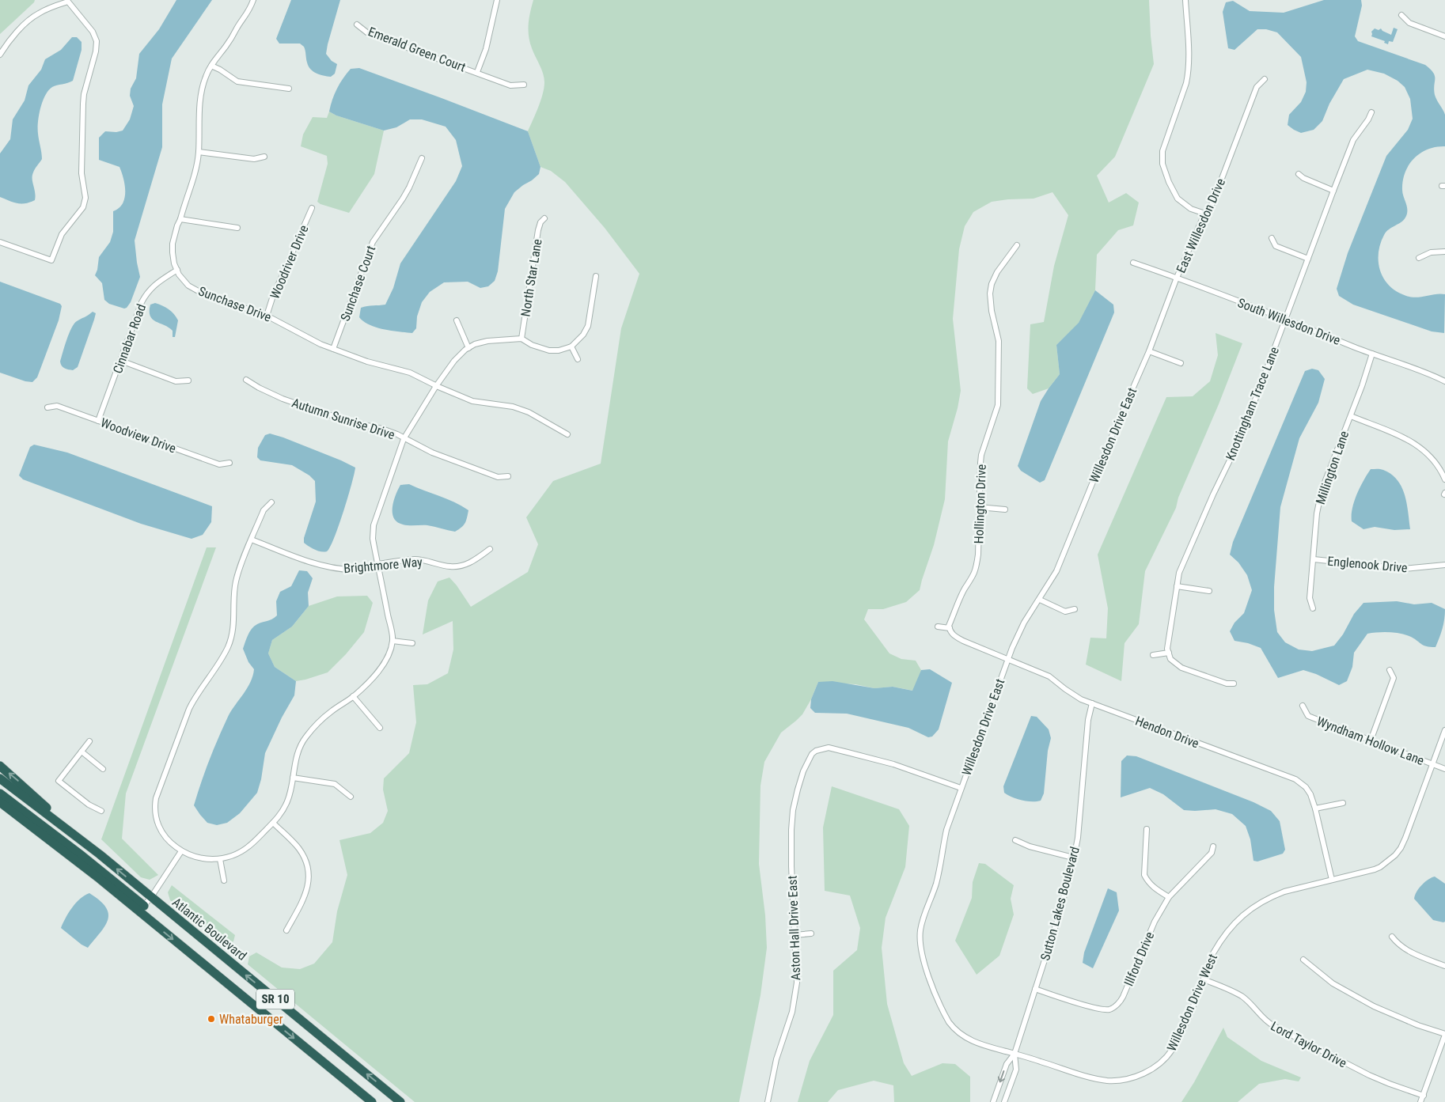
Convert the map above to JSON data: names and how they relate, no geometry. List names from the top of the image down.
{
  "streets": {
    "highway": ["Atlantic Boulevard", "SR 10"],
    "street": [
      "Emerald Green Court",
      "East Willesdon Drive",
      "Woodriver Drive",
      "North Star Lane",
      "Sunchase Court",
      "Sunchase Drive",
      "South Willesdon Drive",
      "Cinnabar Road",
      "Knottingham Trace Lane",
      "Autumn Sunrise Drive",
      "Woodview Drive",
      "Willesdon Drive East",
      "Millington Lane",
      "Hollington Drive",
      "Englenook Drive",
      "Brightmore Way",
      "Hendon Drive",
      "Wyndham Hollow Lane",
      "Sutton Lakes Boulevard",
      "Aston Hall Drive East",
      "Illford Drive",
      "Willesdon Drive West",
      "Lord Taylor Drive"
    ]
  },
  "crossings": [
    ["East Willesdon Drive", "South Willesdon Drive"],
    ["East Willesdon Drive", "Willesdon Drive East"],
    ["Woodriver Drive", "Sunchase Drive"],
    ["Sunchase Court", "Sunchase Drive"],
    ["Sunchase Drive", "Cinnabar Road"],
    ["South Willesdon Drive", "Knottingham Trace Lane"],
    ["South Willesdon Drive", "Millington Lane"],
    ["Cinnabar Road", "Woodview Drive"],
    ["Willesdon Drive East", "Hendon Drive"],
    ["Willesdon Drive East", "Sutton Lakes Boulevard"],
    ["Willesdon Drive East", "Aston Hall Drive East"],
    ["Willesdon Drive East", "Willesdon Drive West"],
    ["Millington Lane", "Englenook Drive"],
    ["Hollington Drive", "Hendon Drive"],
    ["Hendon Drive", "Sutton Lakes Boulevard"],
    ["Hendon Drive", "Willesdon Drive West"],
    ["Wyndham Hollow Lane", "Willesdon Drive West"],
    ["Sutton Lakes Boulevard", "Illford Drive"],
    ["Sutton Lakes Boulevard", "Willesdon Drive West"],
    ["Willesdon Drive West", "Lord Taylor Drive"]
  ],
  "places": ["Whataburger"]
}
